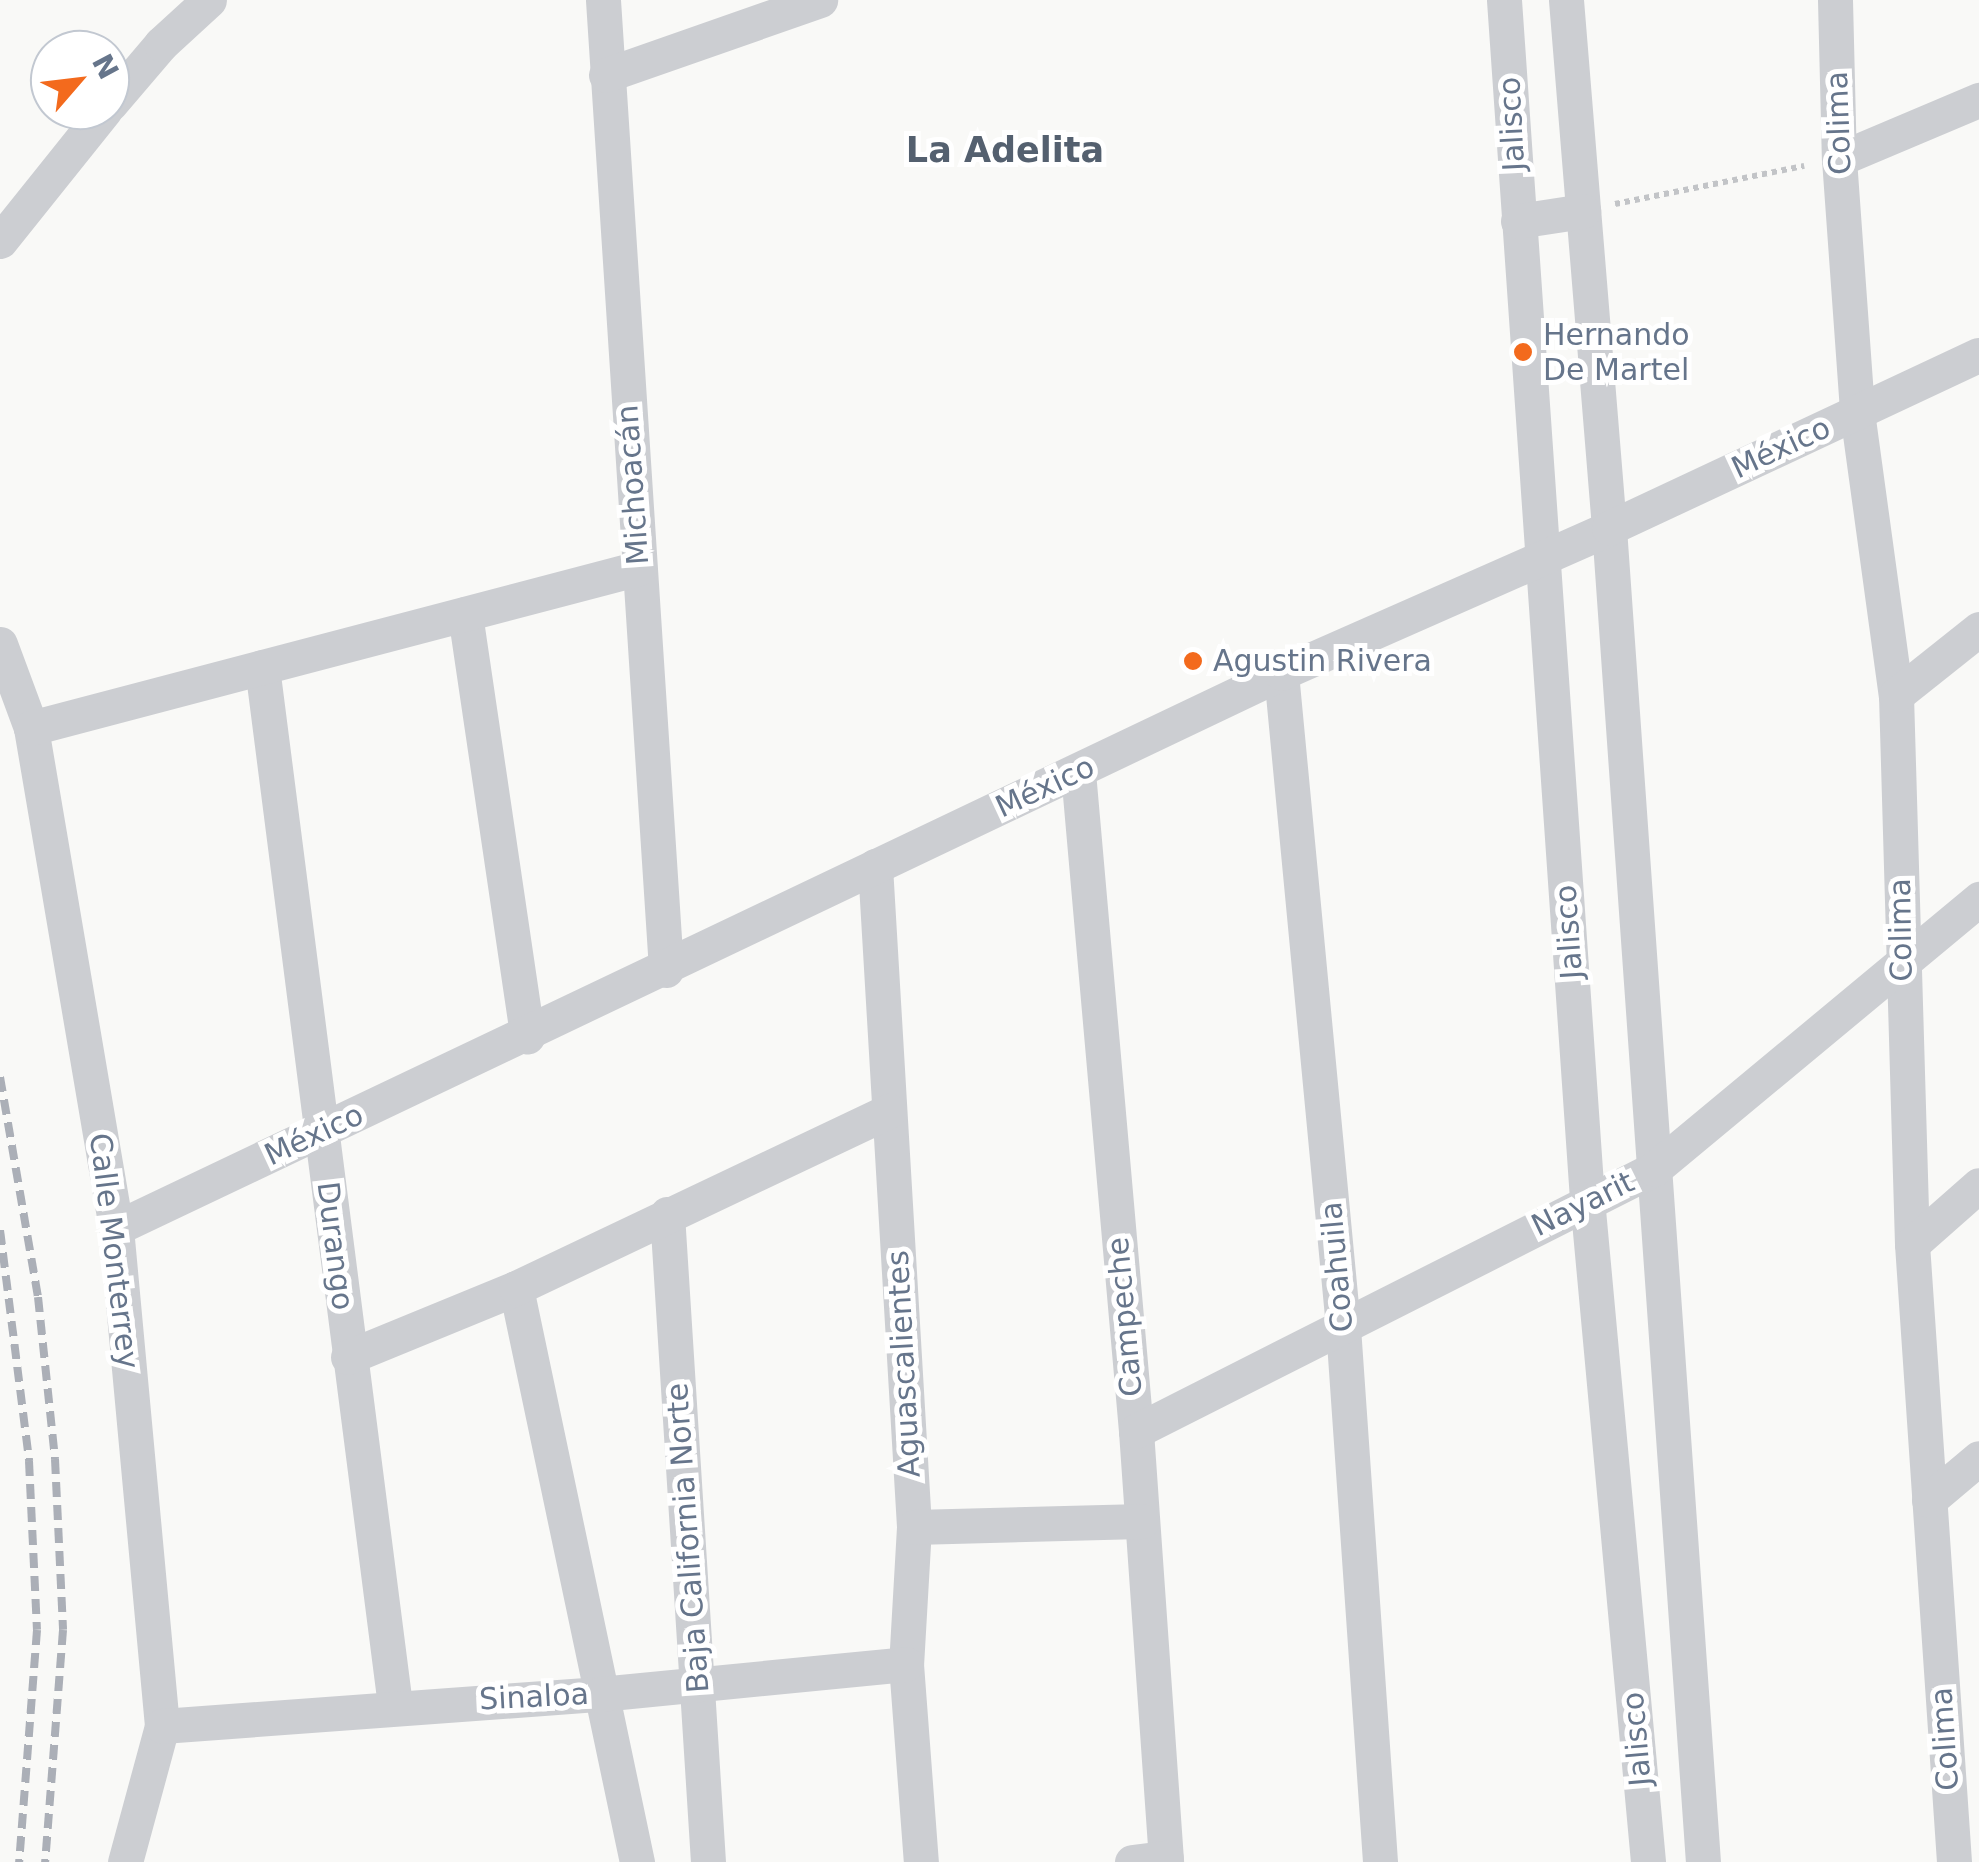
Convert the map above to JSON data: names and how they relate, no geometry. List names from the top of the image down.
{
  "streets": {
    "street": [
      "Colima",
      "Jalisco",
      "México",
      "Michoacán",
      "Nayarit",
      "Durango",
      "Calle Monterrey",
      "Coahuila",
      "Campeche",
      "Aguascalientes",
      "Baja California Norte",
      "Sinaloa"
    ]
  },
  "crossings": [
    ["Colima", "México"],
    ["Colima", "Nayarit"],
    ["Jalisco", "México"],
    ["Jalisco", "Nayarit"],
    ["México", "Michoacán"],
    ["México", "Durango"],
    ["México", "Calle Monterrey"],
    ["México", "Coahuila"],
    ["México", "Campeche"],
    ["México", "Aguascalientes"],
    ["Nayarit", "Coahuila"],
    ["Nayarit", "Campeche"],
    ["Durango", "Sinaloa"],
    ["Calle Monterrey", "Sinaloa"],
    ["Aguascalientes", "Sinaloa"],
    ["Baja California Norte", "Sinaloa"]
  ],
  "districts": ["La Adelita"],
  "places": ["Hernando De Martel", "Agustin Rivera"],
  "north": "top right"
}
